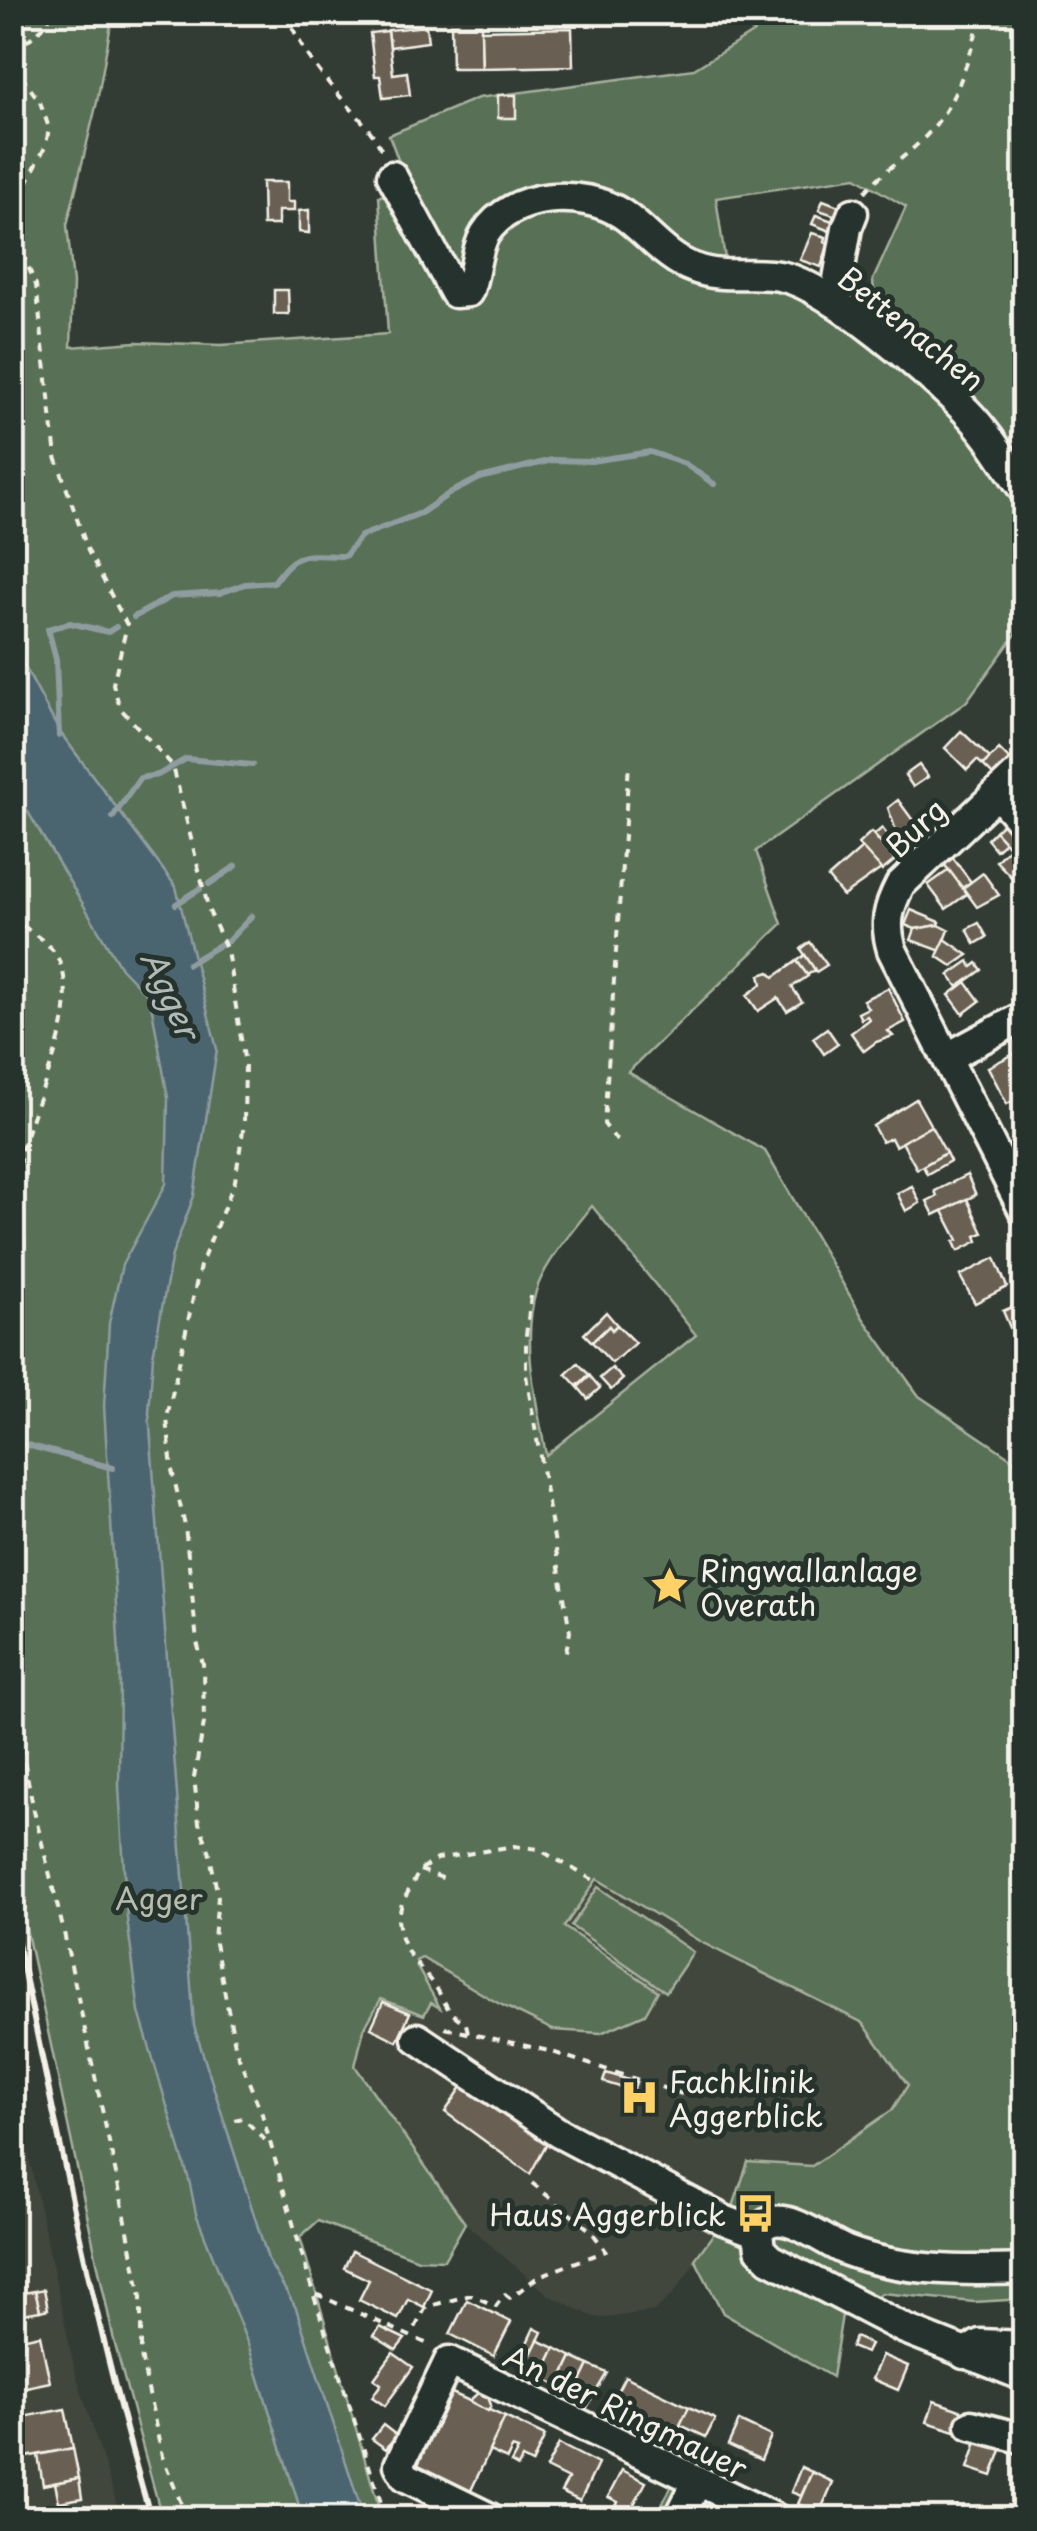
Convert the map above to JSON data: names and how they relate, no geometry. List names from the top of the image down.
{
  "streets": {
    "street": ["Bettenachen", "Burg", "An der Ringmauer"]
  },
  "water": ["Agger"],
  "parks": ["Agger"],
  "places": {
    "place": ["Ringwallanlage Overath"],
    "hospital": ["Fachklinik Aggerblick"],
    "bus stop": ["Haus Aggerblick"]
  }
}
